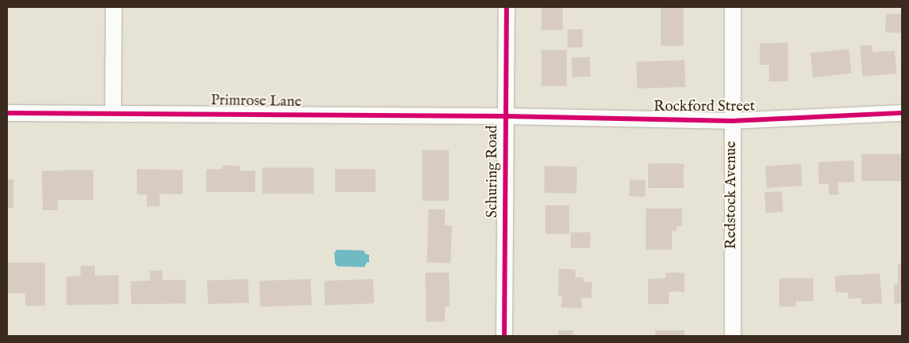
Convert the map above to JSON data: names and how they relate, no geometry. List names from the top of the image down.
{
  "streets": {
    "street": [
      "Primrose Lane",
      "Rockford Street",
      "Schuring Road",
      "Redstock Avenue"
    ]
  },
  "crossings": [
    ["Primrose Lane", "Rockford Street"],
    ["Primrose Lane", "Schuring Road"],
    ["Rockford Street", "Schuring Road"],
    ["Rockford Street", "Redstock Avenue"]
  ]
}
